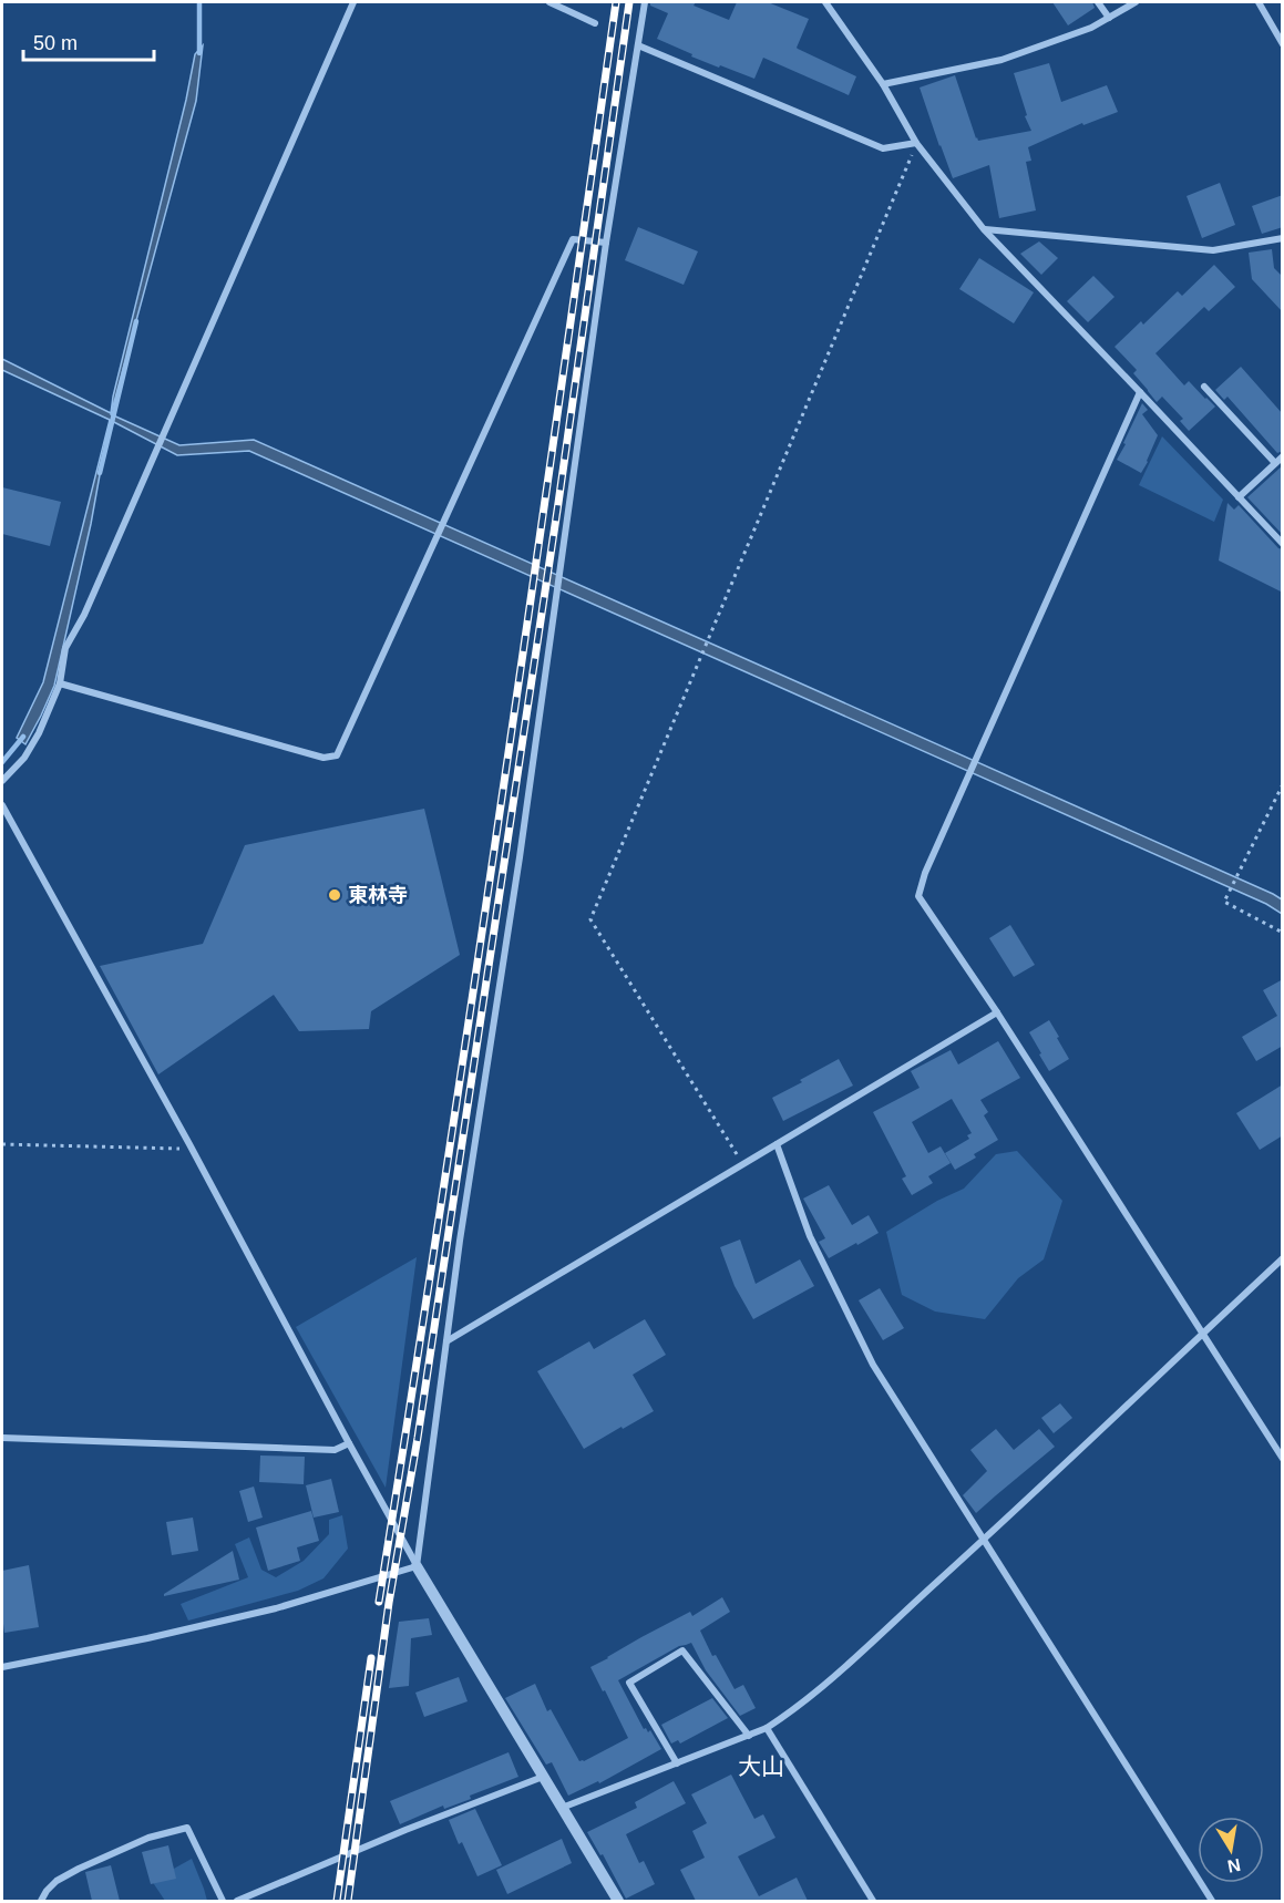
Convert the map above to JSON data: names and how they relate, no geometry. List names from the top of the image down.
{
  "districts": ["大山"],
  "places": ["東林寺"],
  "scale_bar": "50 m",
  "north": "bottom"
}
